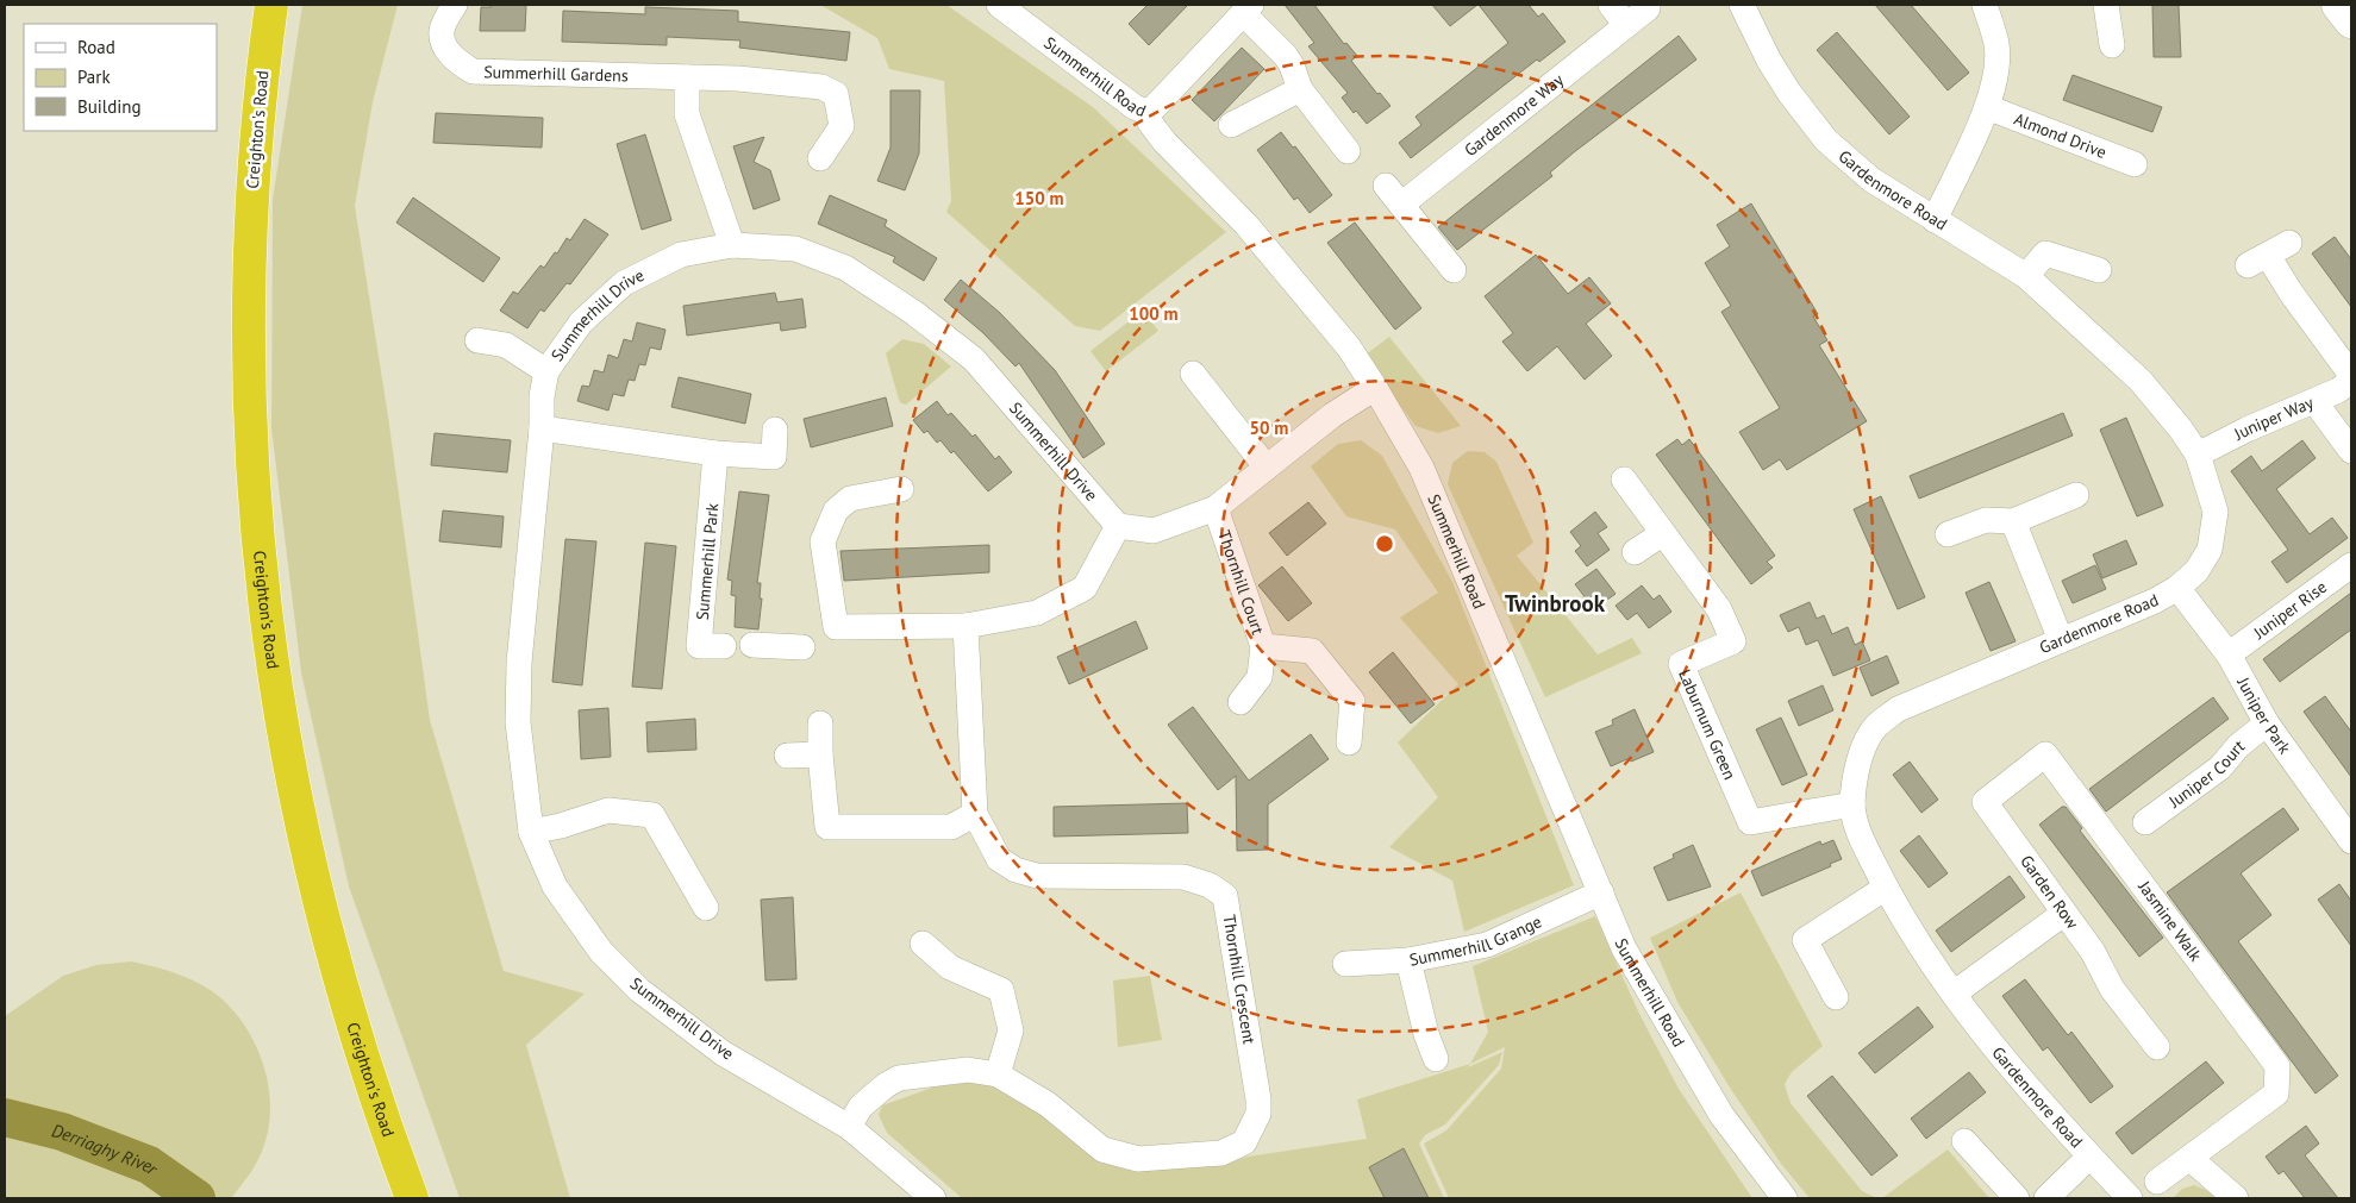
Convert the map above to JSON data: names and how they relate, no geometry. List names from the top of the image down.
{
  "streets": {
    "highway": ["Creighton's Road"],
    "street": [
      "Summerhill Gardens",
      "Summerhill Road",
      "Gardenmore Way",
      "Almond Drive",
      "Gardenmore Road",
      "Summerhill Drive",
      "Juniper Way",
      "Summerhill Park",
      "Thornhill Court",
      "Juniper Rise",
      "Juniper Park",
      "Laburnum Green",
      "Juniper Court",
      "Garden Row",
      "Jasmine Walk",
      "Summerhill Grange",
      "Thornhill Crescent"
    ]
  },
  "crossings": [
    ["Summerhill Road", "Summerhill Grange"],
    ["Gardenmore Road", "Juniper Way"],
    ["Gardenmore Road", "Juniper Park"],
    ["Gardenmore Road", "Laburnum Green"],
    ["Summerhill Drive", "Thornhill Crescent"],
    ["Juniper Rise", "Juniper Park"],
    ["Juniper Park", "Juniper Court"],
    ["Garden Row", "Jasmine Walk"]
  ],
  "districts": ["Twinbrook"],
  "water": ["Derriaghy River"],
  "legend": ["Road", "Park", "Building"],
  "rings": ["150 m", "100 m", "50 m"]
}
